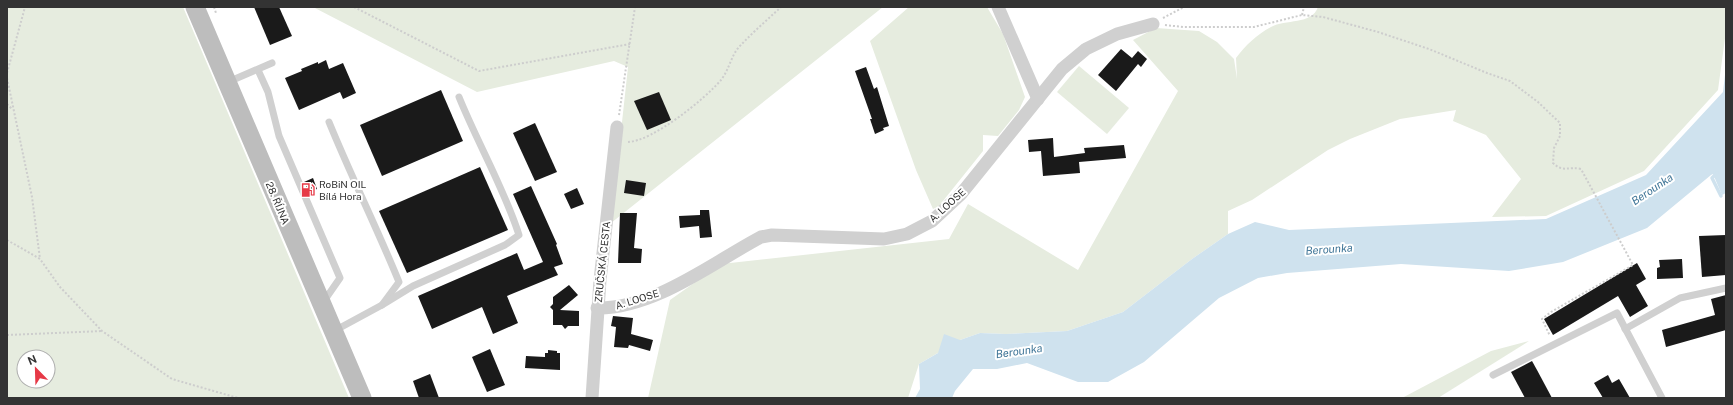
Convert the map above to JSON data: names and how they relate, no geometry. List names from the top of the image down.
{
  "streets": {
    "main road": ["28. ŘÍJNA"],
    "street": ["A. LOOSE", "ZRUČSKÁ CESTA"]
  },
  "crossings": [
    ["A. LOOSE", "ZRUČSKÁ CESTA"]
  ],
  "water": ["Berounka"],
  "places": {
    "fuel station": ["RoBiN OIL Bílá Hora"]
  },
  "north": "top left"
}
